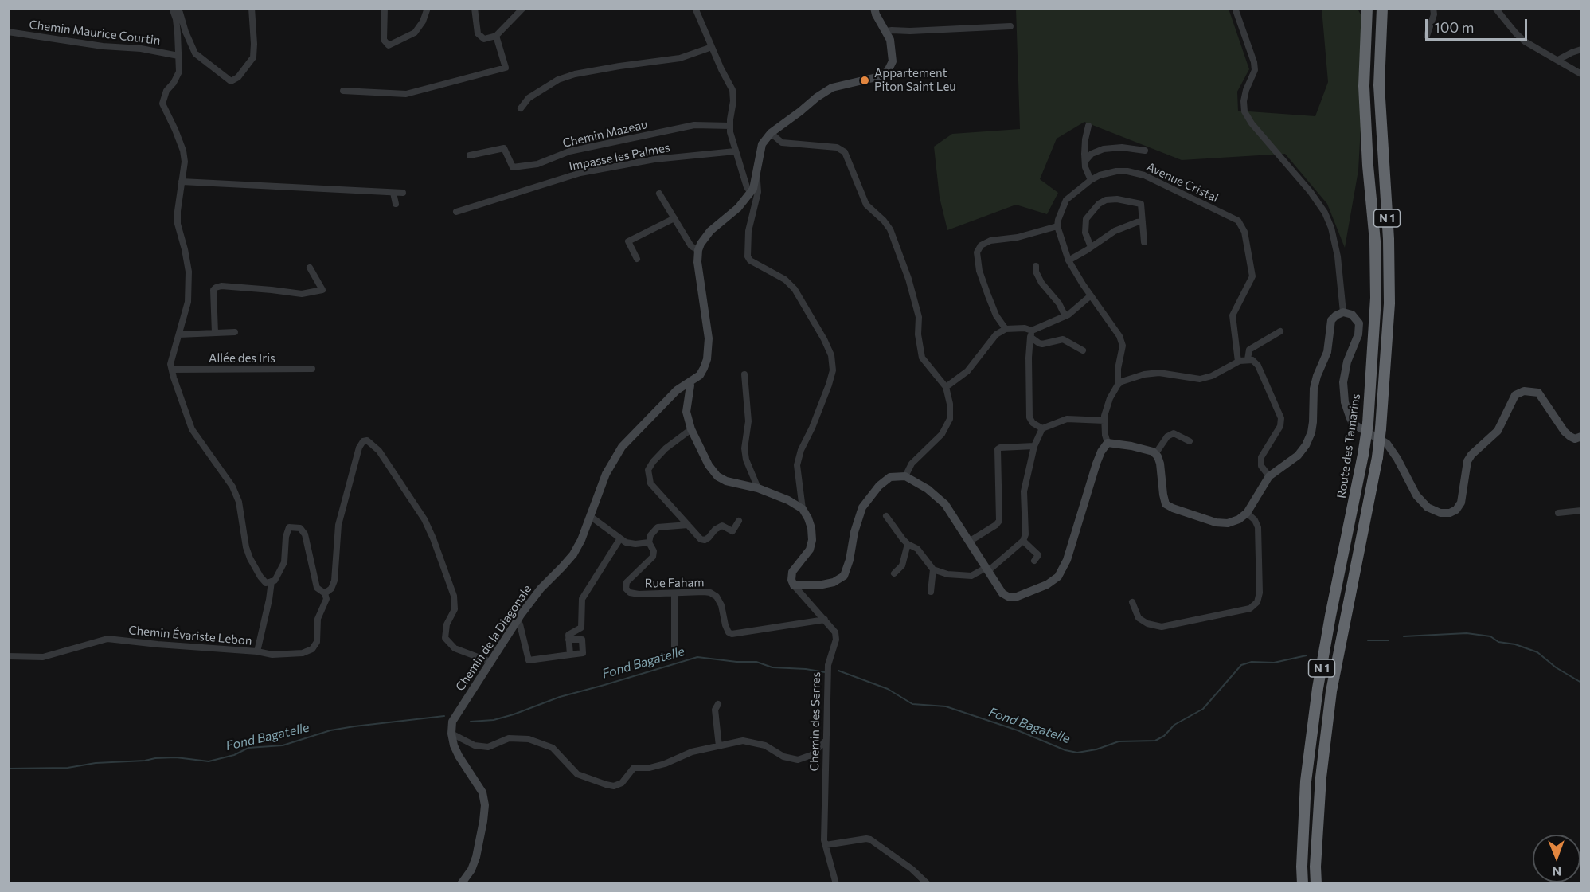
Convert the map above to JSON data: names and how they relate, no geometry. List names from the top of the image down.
{
  "streets": {
    "highway": ["N 1", "Route des Tamarins"],
    "street": [
      "Chemin Maurice Courtin",
      "Chemin Mazeau",
      "Impasse les Palmes",
      "Avenue Cristal",
      "Allée des Iris",
      "Rue Faham",
      "Chemin Évariste Lebon",
      "Chemin de la Diagonale",
      "Chemin des Serres"
    ]
  },
  "crossings": [
    ["Rue Faham", "Chemin des Serres"]
  ],
  "water": ["Fond Bagatelle"],
  "places": ["Appartement Piton Saint Leu"],
  "scale_bar": "100 m",
  "north": "bottom"
}
